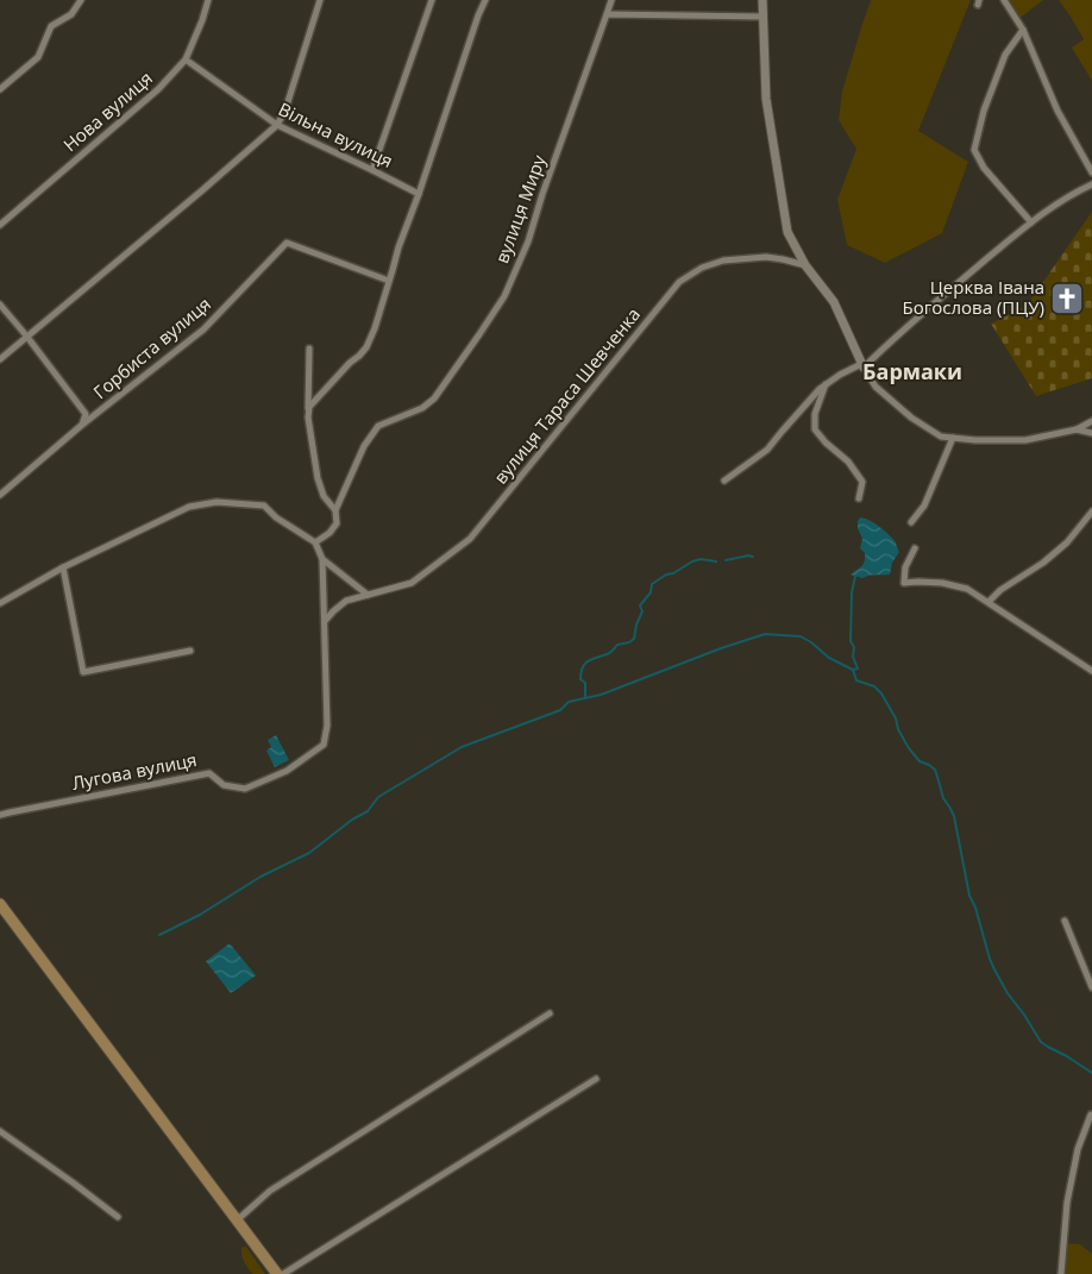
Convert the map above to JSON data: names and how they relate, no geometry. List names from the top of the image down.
{
  "streets": {
    "street": [
      "Нова вулиця",
      "Вільна вулиця",
      "вулиця Миру",
      "Горбиста вулиця",
      "вулиця Тараса Шевченка",
      "Лугова вулиця"
    ]
  },
  "crossings": [
    ["Нова вулиця", "Вільна вулиця"],
    ["вулиця Тараса Шевченка", "Лугова вулиця"]
  ],
  "districts": ["Бармаки"],
  "places": {
    "church": ["Церква Івана Богослова (ПЦУ)"]
  }
}
